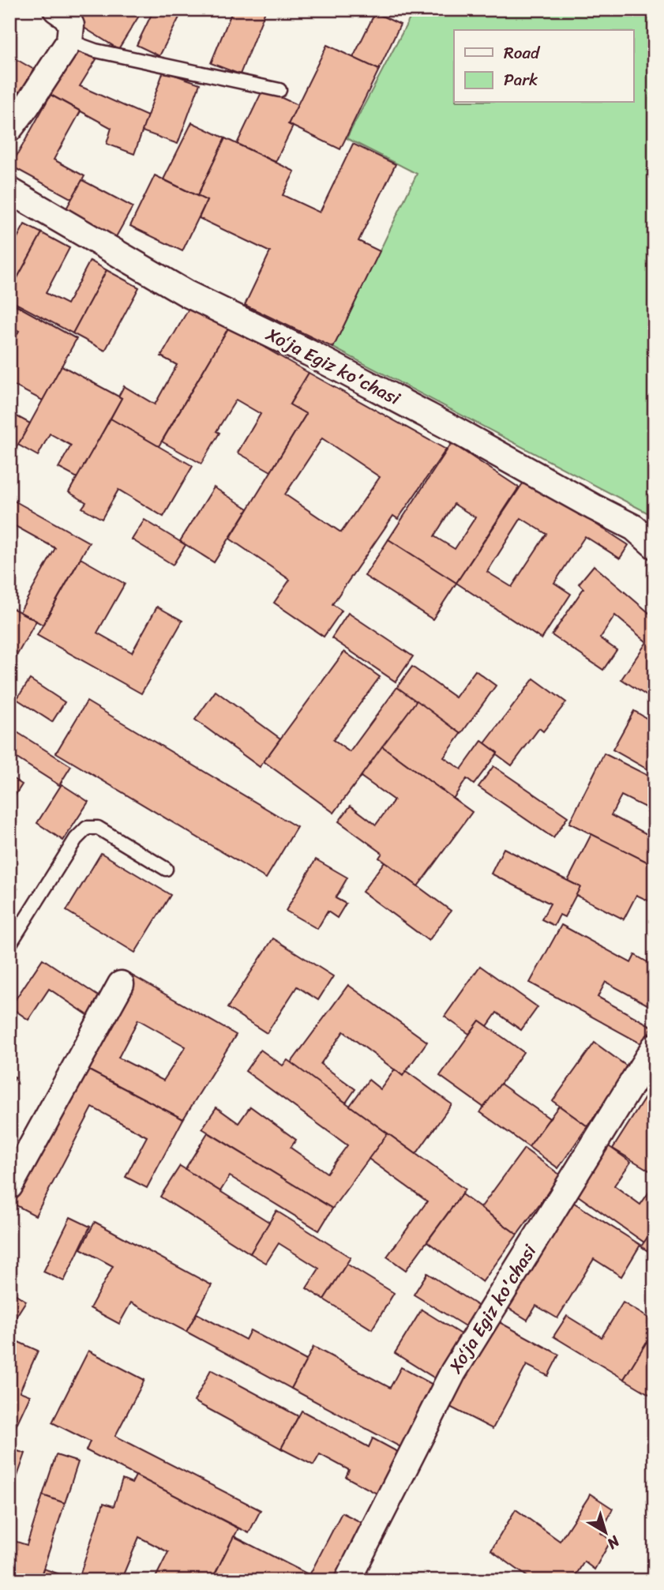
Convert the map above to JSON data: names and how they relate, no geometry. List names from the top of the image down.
{
  "streets": {
    "street": ["Xoʻja Egiz ko'chasi"]
  },
  "legend": ["Road", "Park"],
  "north": "bottom right"
}
